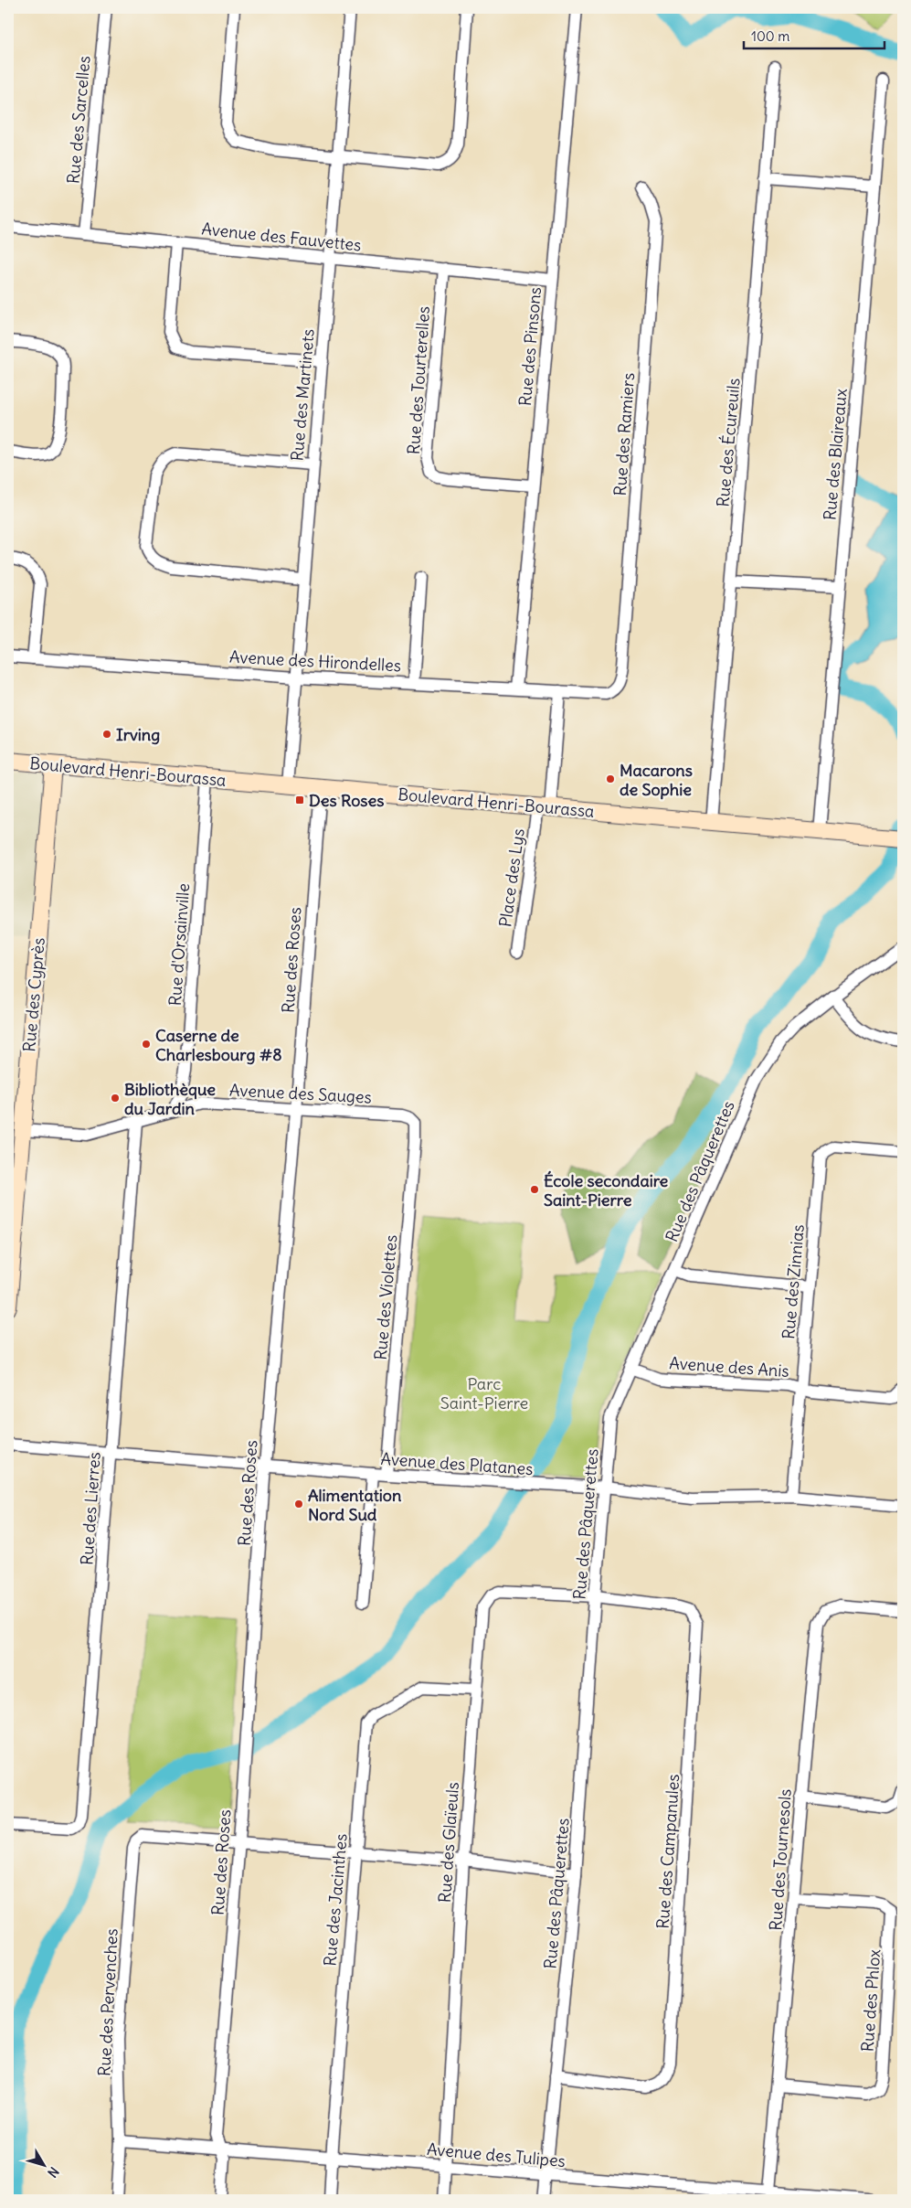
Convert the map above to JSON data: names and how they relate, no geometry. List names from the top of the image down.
{
  "streets": {
    "main road": ["Boulevard Henri-Bourassa", "Rue des Cyprès"],
    "street": [
      "Rue des Sarcelles",
      "Avenue des Fauvettes",
      "Rue des Pinsons",
      "Rue des Tourterelles",
      "Rue des Martinets",
      "Rue des Ramiers",
      "Rue des Écureuils",
      "Rue des Blaireaux",
      "Avenue des Hirondelles",
      "Place des Lys",
      "Rue d'Orsainville",
      "Rue des Roses",
      "Avenue des Sauges",
      "Rue des Pâquerettes",
      "Rue des Zinnias",
      "Rue des Violettes",
      "Avenue des Anis",
      "Avenue des Platanes",
      "Rue des Lierres",
      "Rue des Glaïeuls",
      "Rue des Campanules",
      "Rue des Tournesols",
      "Rue des Jacinthes",
      "Rue des Phlox",
      "Rue des Pervenches",
      "Avenue des Tulipes"
    ]
  },
  "crossings": [
    ["Rue des Sarcelles", "Avenue des Fauvettes"],
    ["Avenue des Fauvettes", "Rue des Pinsons"],
    ["Avenue des Fauvettes", "Rue des Tourterelles"],
    ["Avenue des Fauvettes", "Rue des Martinets"],
    ["Rue des Pinsons", "Rue des Tourterelles"],
    ["Rue des Pinsons", "Avenue des Hirondelles"],
    ["Rue des Martinets", "Avenue des Hirondelles"],
    ["Rue des Martinets", "Boulevard Henri-Bourassa"],
    ["Rue des Ramiers", "Avenue des Hirondelles"],
    ["Rue des Écureuils", "Boulevard Henri-Bourassa"],
    ["Rue des Blaireaux", "Boulevard Henri-Bourassa"],
    ["Avenue des Hirondelles", "Place des Lys"],
    ["Boulevard Henri-Bourassa", "Place des Lys"],
    ["Boulevard Henri-Bourassa", "Rue d'Orsainville"],
    ["Boulevard Henri-Bourassa", "Rue des Roses"],
    ["Boulevard Henri-Bourassa", "Rue des Cyprès"],
    ["Rue d'Orsainville", "Avenue des Sauges"],
    ["Rue des Roses", "Avenue des Sauges"],
    ["Rue des Roses", "Avenue des Platanes"],
    ["Rue des Roses", "Rue des Pervenches"],
    ["Rue des Roses", "Avenue des Tulipes"],
    ["Rue des Cyprès", "Avenue des Sauges"],
    ["Avenue des Sauges", "Rue des Violettes"],
    ["Avenue des Sauges", "Rue des Lierres"],
    ["Rue des Pâquerettes", "Avenue des Anis"],
    ["Rue des Pâquerettes", "Avenue des Platanes"],
    ["Rue des Pâquerettes", "Rue des Glaïeuls"],
    ["Rue des Pâquerettes", "Rue des Campanules"],
    ["Rue des Pâquerettes", "Avenue des Tulipes"],
    ["Rue des Zinnias", "Avenue des Anis"],
    ["Rue des Zinnias", "Avenue des Platanes"],
    ["Rue des Violettes", "Avenue des Platanes"],
    ["Avenue des Platanes", "Rue des Lierres"],
    ["Rue des Glaïeuls", "Rue des Campanules"],
    ["Rue des Glaïeuls", "Rue des Jacinthes"],
    ["Rue des Glaïeuls", "Avenue des Tulipes"],
    ["Rue des Tournesols", "Rue des Phlox"],
    ["Rue des Tournesols", "Avenue des Tulipes"],
    ["Rue des Jacinthes", "Avenue des Tulipes"],
    ["Rue des Pervenches", "Avenue des Tulipes"]
  ],
  "parks": ["Parc Saint-Pierre"],
  "places": {
    "other": [
      "Irving",
      "Macarons de Sophie",
      "Caserne de Charlesbourg #8",
      "Bibliothèque du Jardin",
      "École secondaire Saint-Pierre",
      "Alimentation Nord Sud"
    ],
    "transit": ["Des Roses"]
  },
  "scale_bar": "100 m",
  "north": "bottom right"
}
